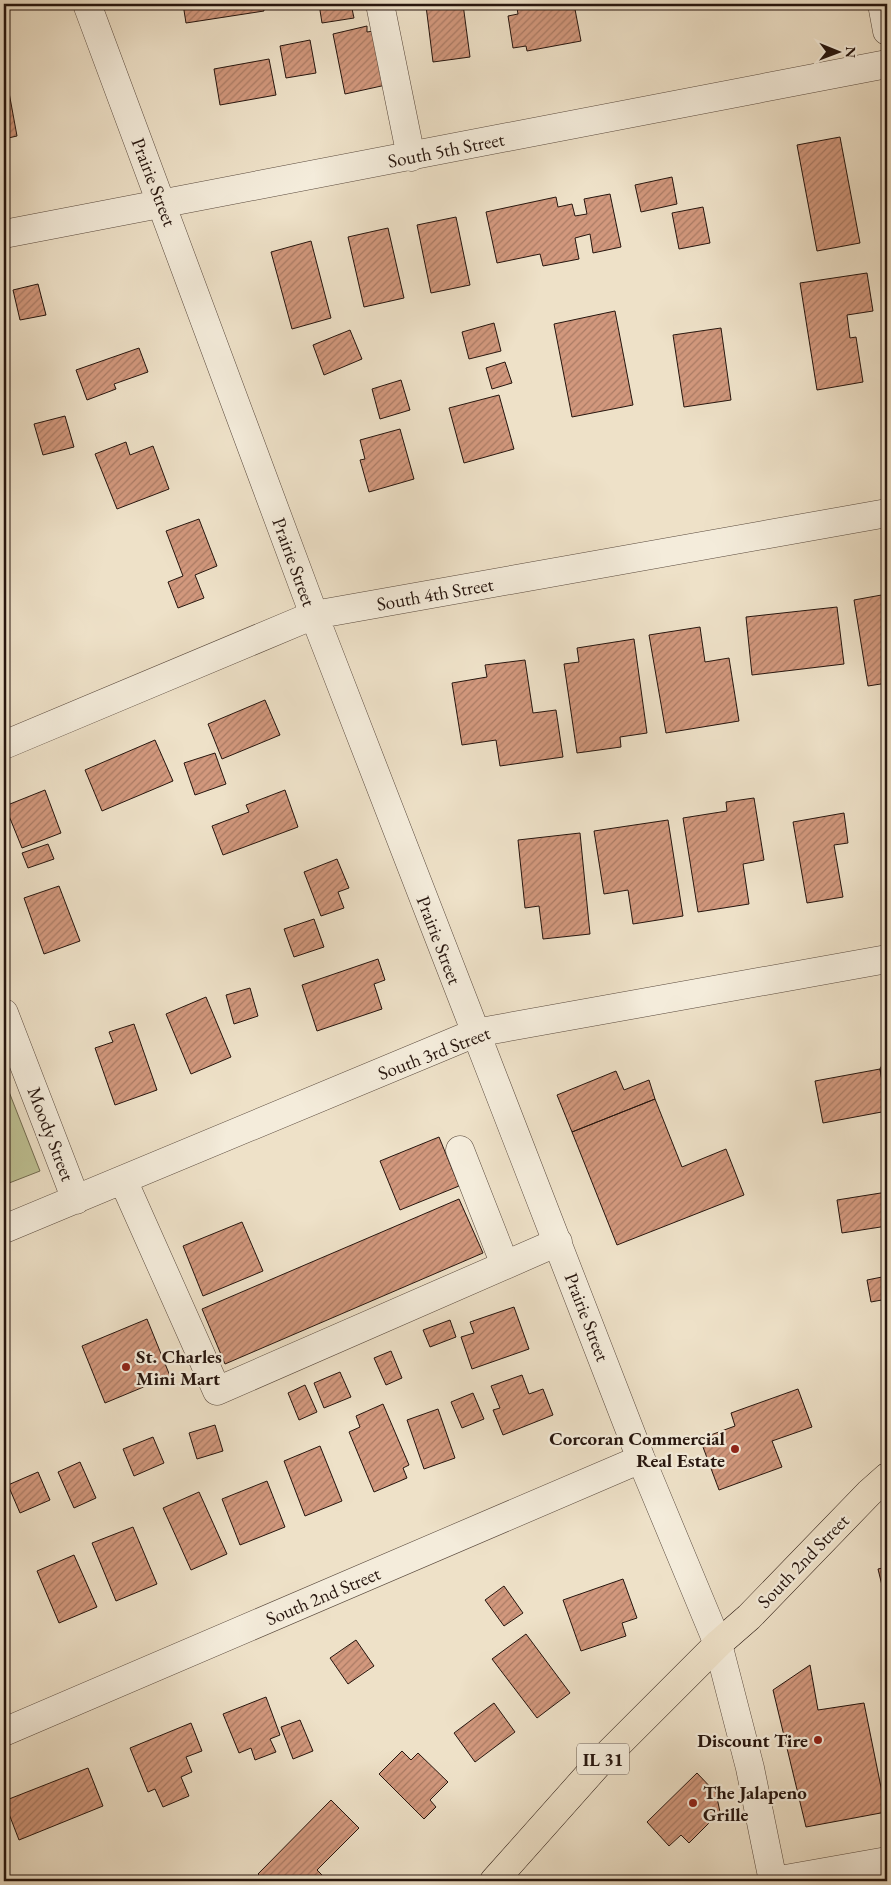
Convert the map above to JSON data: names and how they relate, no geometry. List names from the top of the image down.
{
  "streets": {
    "main road": ["South 2nd Street", "IL 31"],
    "street": [
      "South 5th Street",
      "Prairie Street",
      "South 4th Street",
      "South 3rd Street",
      "Moody Street"
    ]
  },
  "crossings": [
    ["South 5th Street", "Prairie Street"],
    ["Prairie Street", "South 4th Street"],
    ["Prairie Street", "South 3rd Street"],
    ["Prairie Street", "South 2nd Street"],
    ["Prairie Street", "IL 31"],
    ["South 3rd Street", "Moody Street"],
    ["South 2nd Street", "IL 31"]
  ],
  "places": [
    "St. Charles Mini Mart",
    "Corcoran Commercial Real Estate",
    "Discount Tire",
    "The Jalapeno Grille"
  ],
  "north": "right"
}
